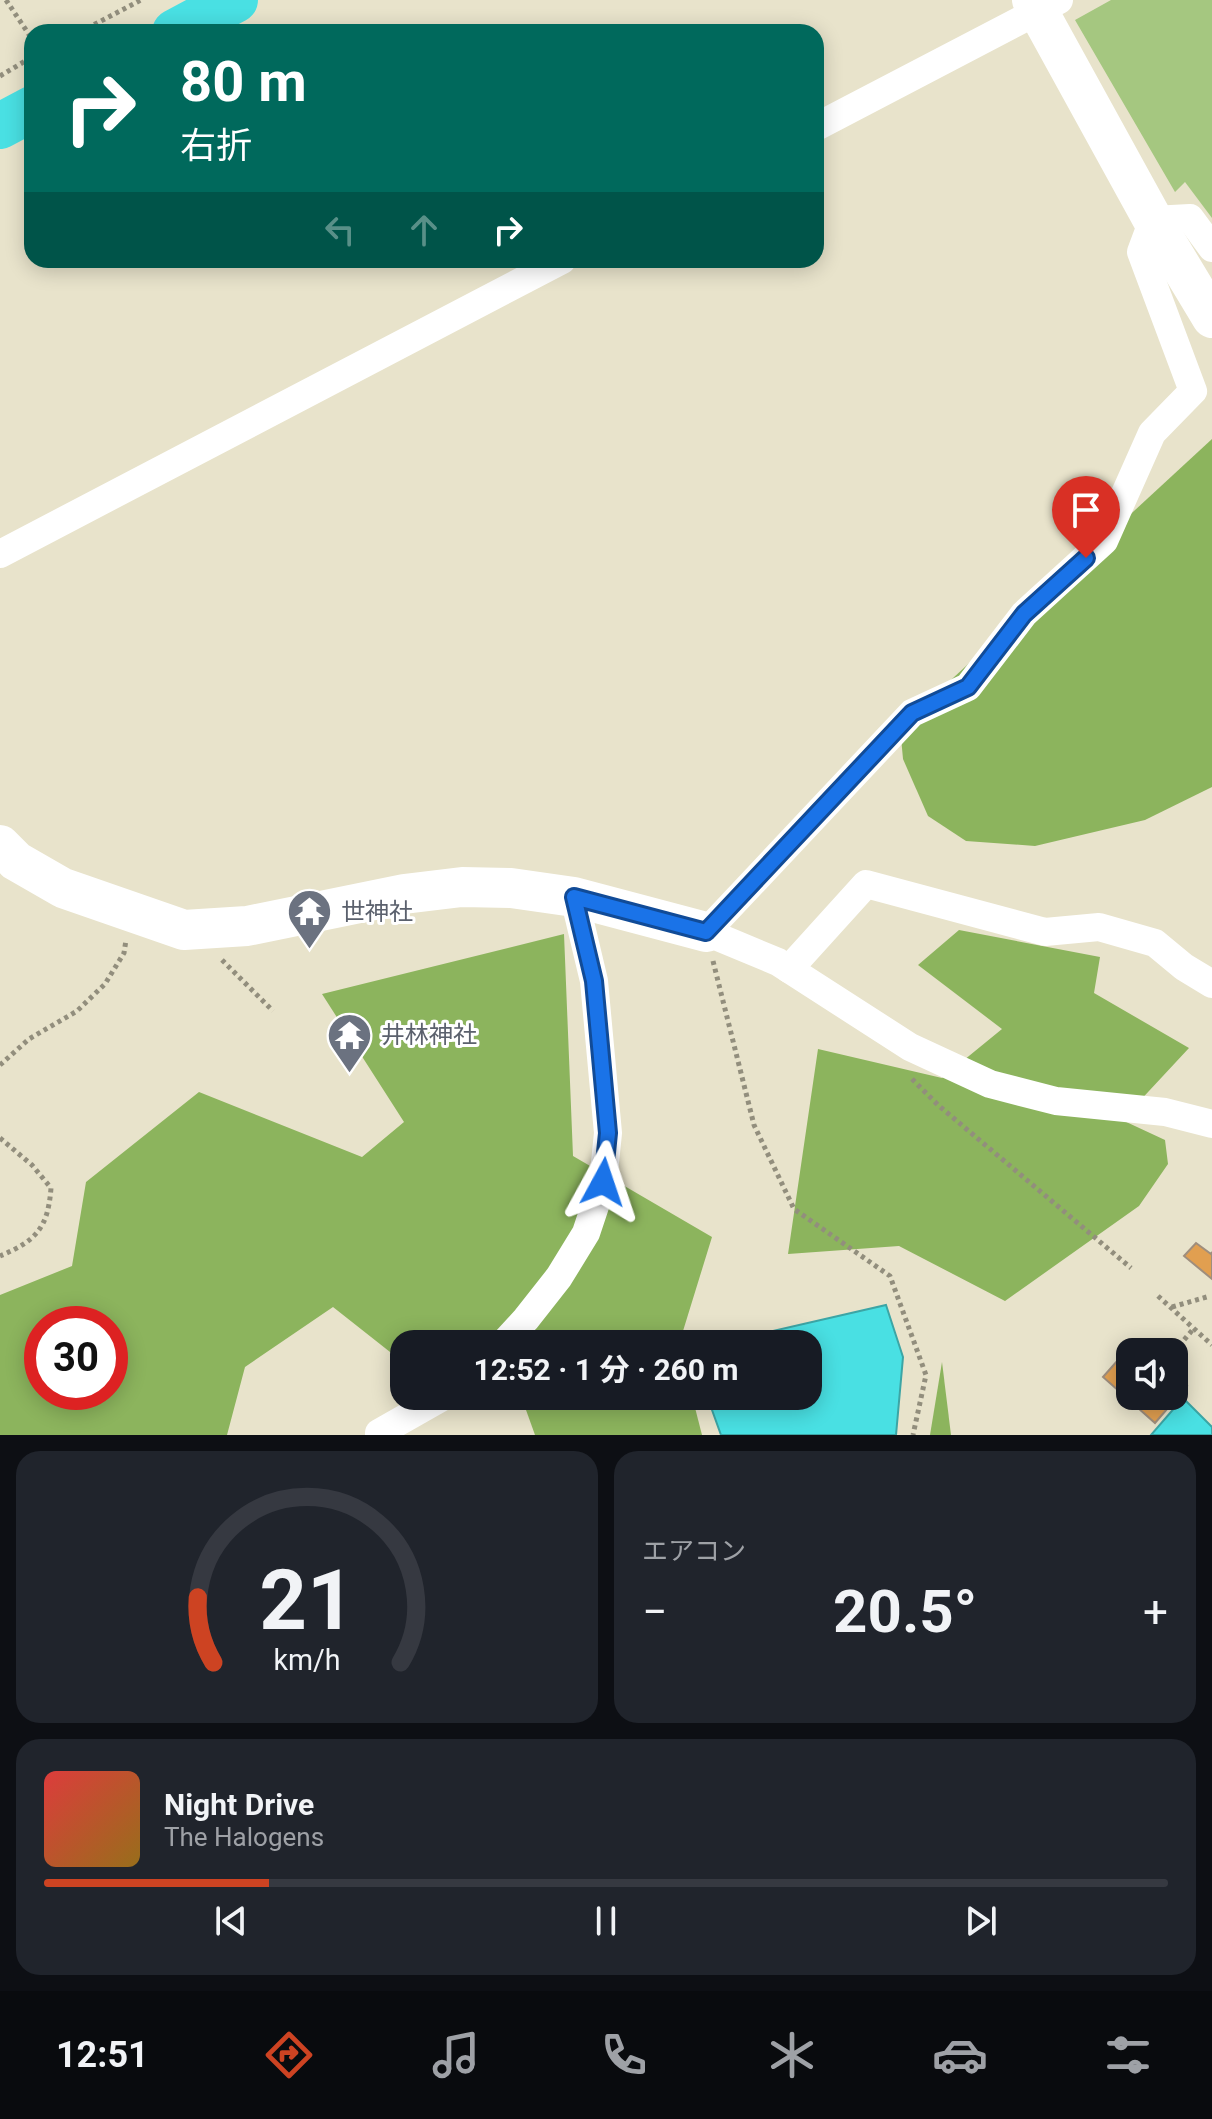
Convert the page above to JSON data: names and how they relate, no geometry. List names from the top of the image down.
{
  "places": {
    "temple": ["世神社", "井林神社"]
  },
  "page": {
    "turn": ["80 m", "右折"],
    "limit": "30",
    "trip": "12:52 · 1 分 · 260 m",
    "tile": "エアコン",
    "heat": ["−", "20.5°", "+"],
    "song": ["Night Drive", "The Halogens"],
    "tabs": "12:51",
    "gauge": ["21", "km/h"]
  }
}
